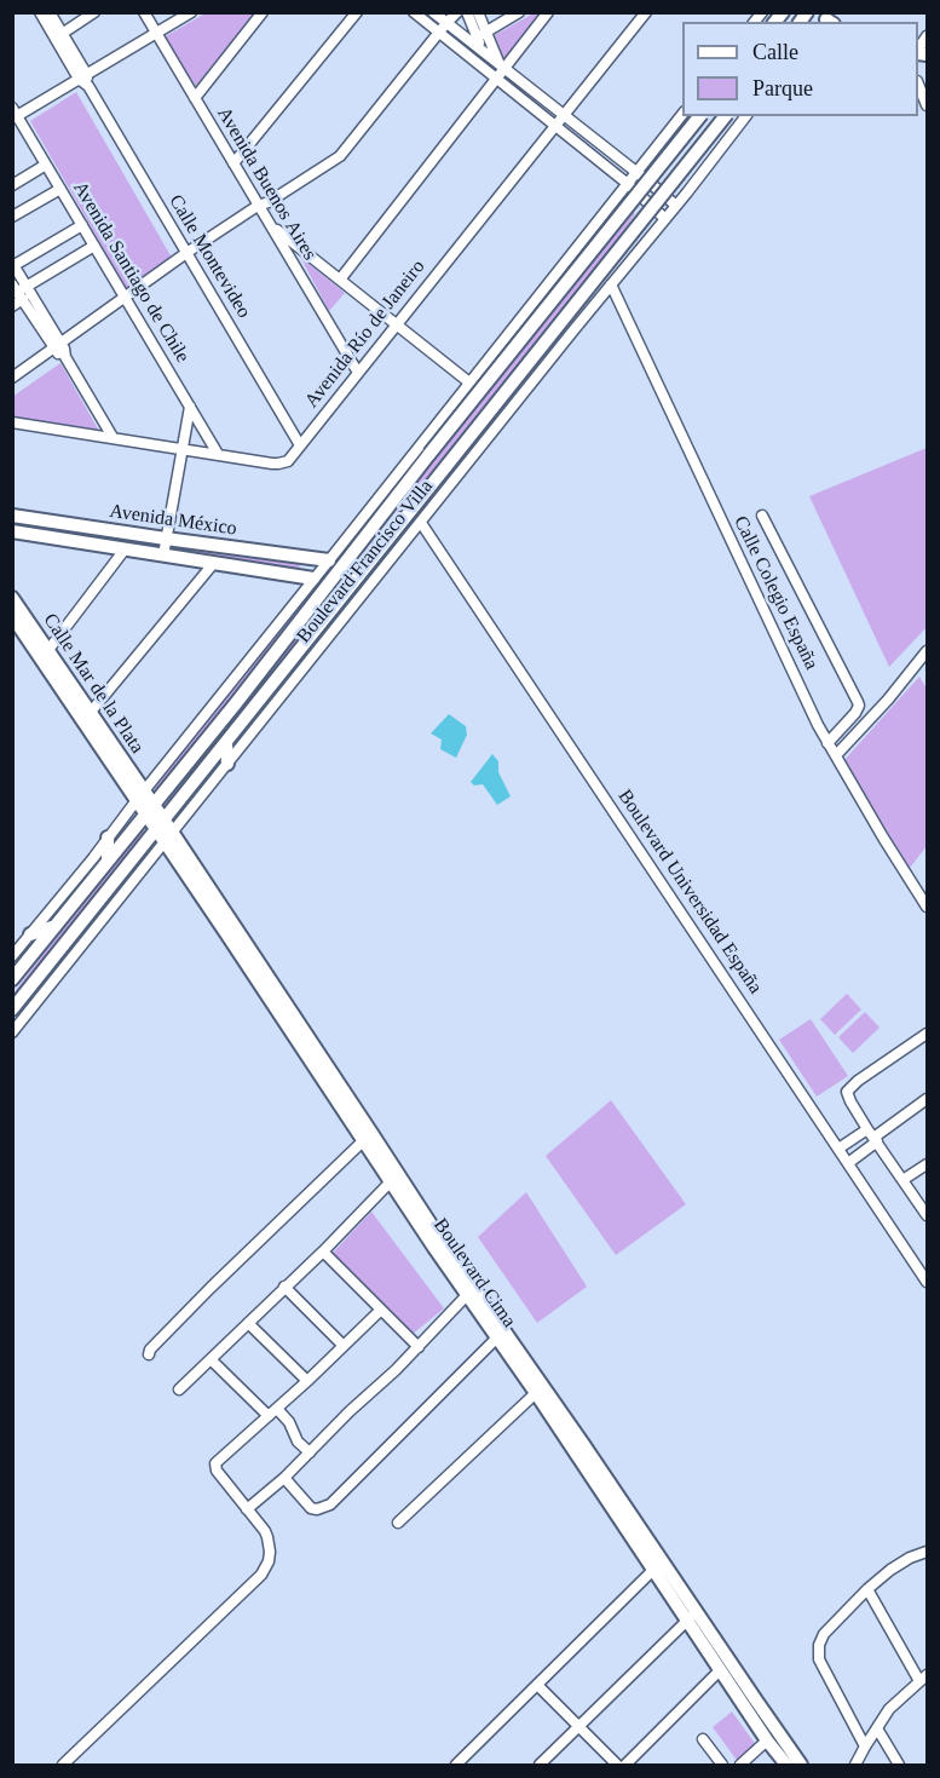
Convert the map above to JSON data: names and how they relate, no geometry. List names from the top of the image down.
{
  "streets": {
    "main road": [
      "Avenida México",
      "Boulevard Francisco Villa",
      "Calle Mar de la Plata",
      "Boulevard Cima"
    ],
    "street": [
      "Avenida Buenos Aires",
      "Calle Montevideo",
      "Avenida Santiago de Chile",
      "Avenida Río de Janeiro",
      "Calle Colegio España",
      "Boulevard Universidad España"
    ]
  },
  "crossings": [
    ["Avenida Buenos Aires", "Avenida Río de Janeiro"],
    ["Calle Montevideo", "Avenida Río de Janeiro"],
    ["Avenida Santiago de Chile", "Avenida Río de Janeiro"],
    ["Avenida México", "Boulevard Francisco Villa"],
    ["Boulevard Francisco Villa", "Calle Colegio España"],
    ["Boulevard Francisco Villa", "Boulevard Universidad España"],
    ["Boulevard Francisco Villa", "Boulevard Cima"],
    ["Calle Mar de la Plata", "Boulevard Cima"]
  ],
  "legend": ["Calle", "Parque"]
}
